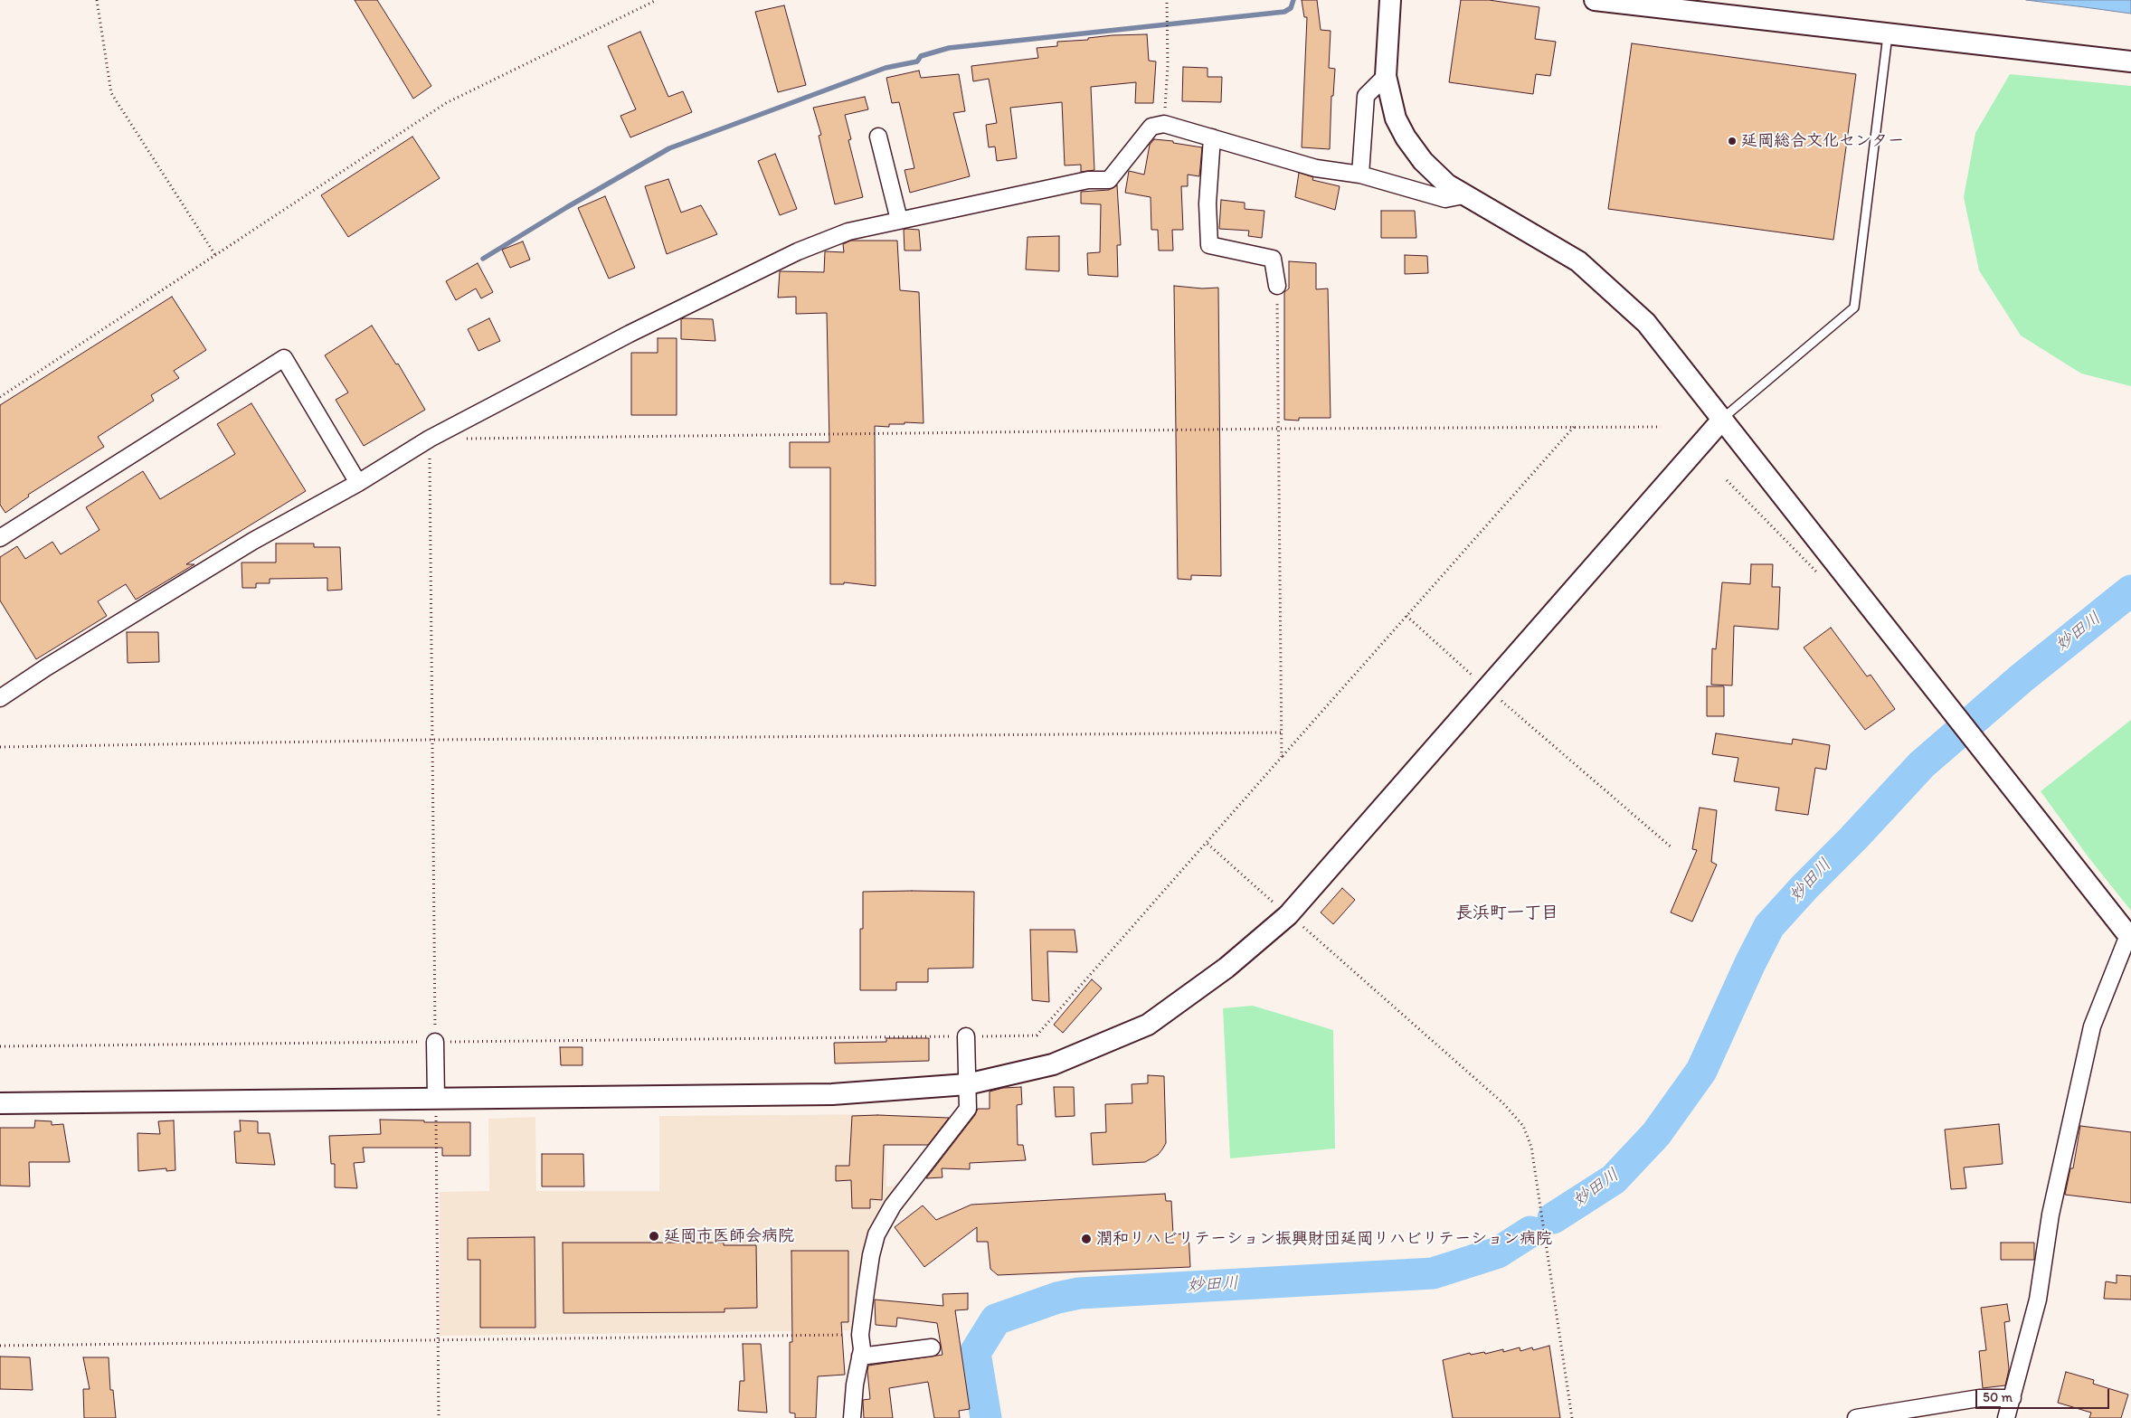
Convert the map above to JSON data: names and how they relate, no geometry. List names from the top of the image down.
{
  "districts": ["長浜町一丁目"],
  "water": ["妙田川"],
  "places": ["延岡総合文化センター", "延岡市医師会病院", "潤和リハビリテーション振興財団延岡リハビリテーション病院"],
  "scale_bar": "50 m"
}
